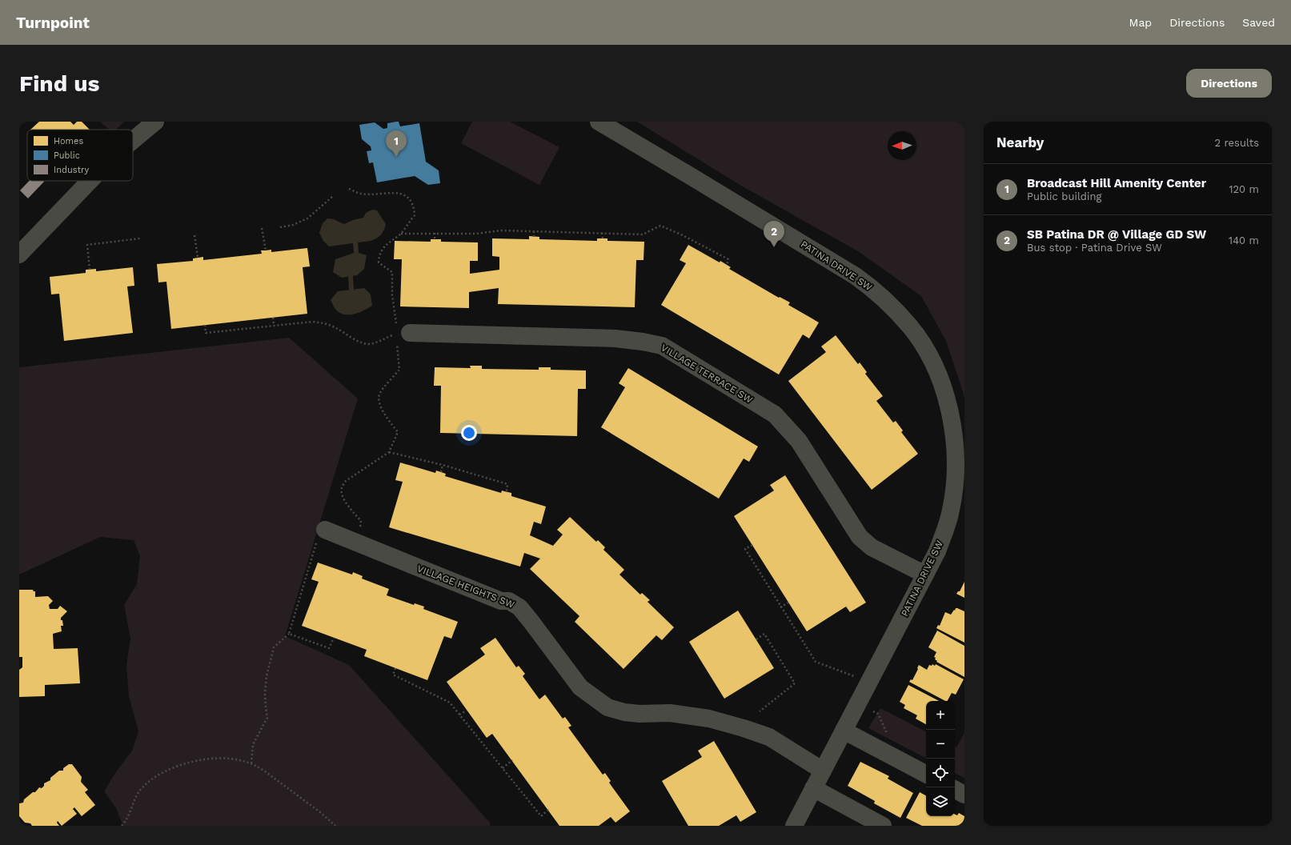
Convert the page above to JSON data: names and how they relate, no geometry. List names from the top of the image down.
{
  "streets": {
    "street": ["PATINA DRIVE SW", "VILLAGE TERRACE SW", "VILLAGE HEIGHTS SW"]
  },
  "crossings": [
    ["PATINA DRIVE SW", "VILLAGE TERRACE SW"],
    ["PATINA DRIVE SW", "VILLAGE HEIGHTS SW"]
  ],
  "legend": ["Homes", "Public", "Industry"],
  "north": "left",
  "page": {
    "header": "Turnpoint",
    "nav": ["Map", "Directions", "Saved"],
    "buttons": "Directions",
    "title": "Find us",
    "heading": ["Nearby", "2 results"],
    "pins": ["1", "2"],
    "list": [
      {
        "mark": "1",
        "name": "Broadcast Hill Amenity Center",
        "note": "Public building",
        "value": "120 m"
      },
      {
        "mark": "2",
        "name": "SB Patina DR @ Village GD SW",
        "note": "Bus stop · Patina Drive SW",
        "value": "140 m"
      }
    ],
    "map_buttons": ["+", "−"]
  }
}
